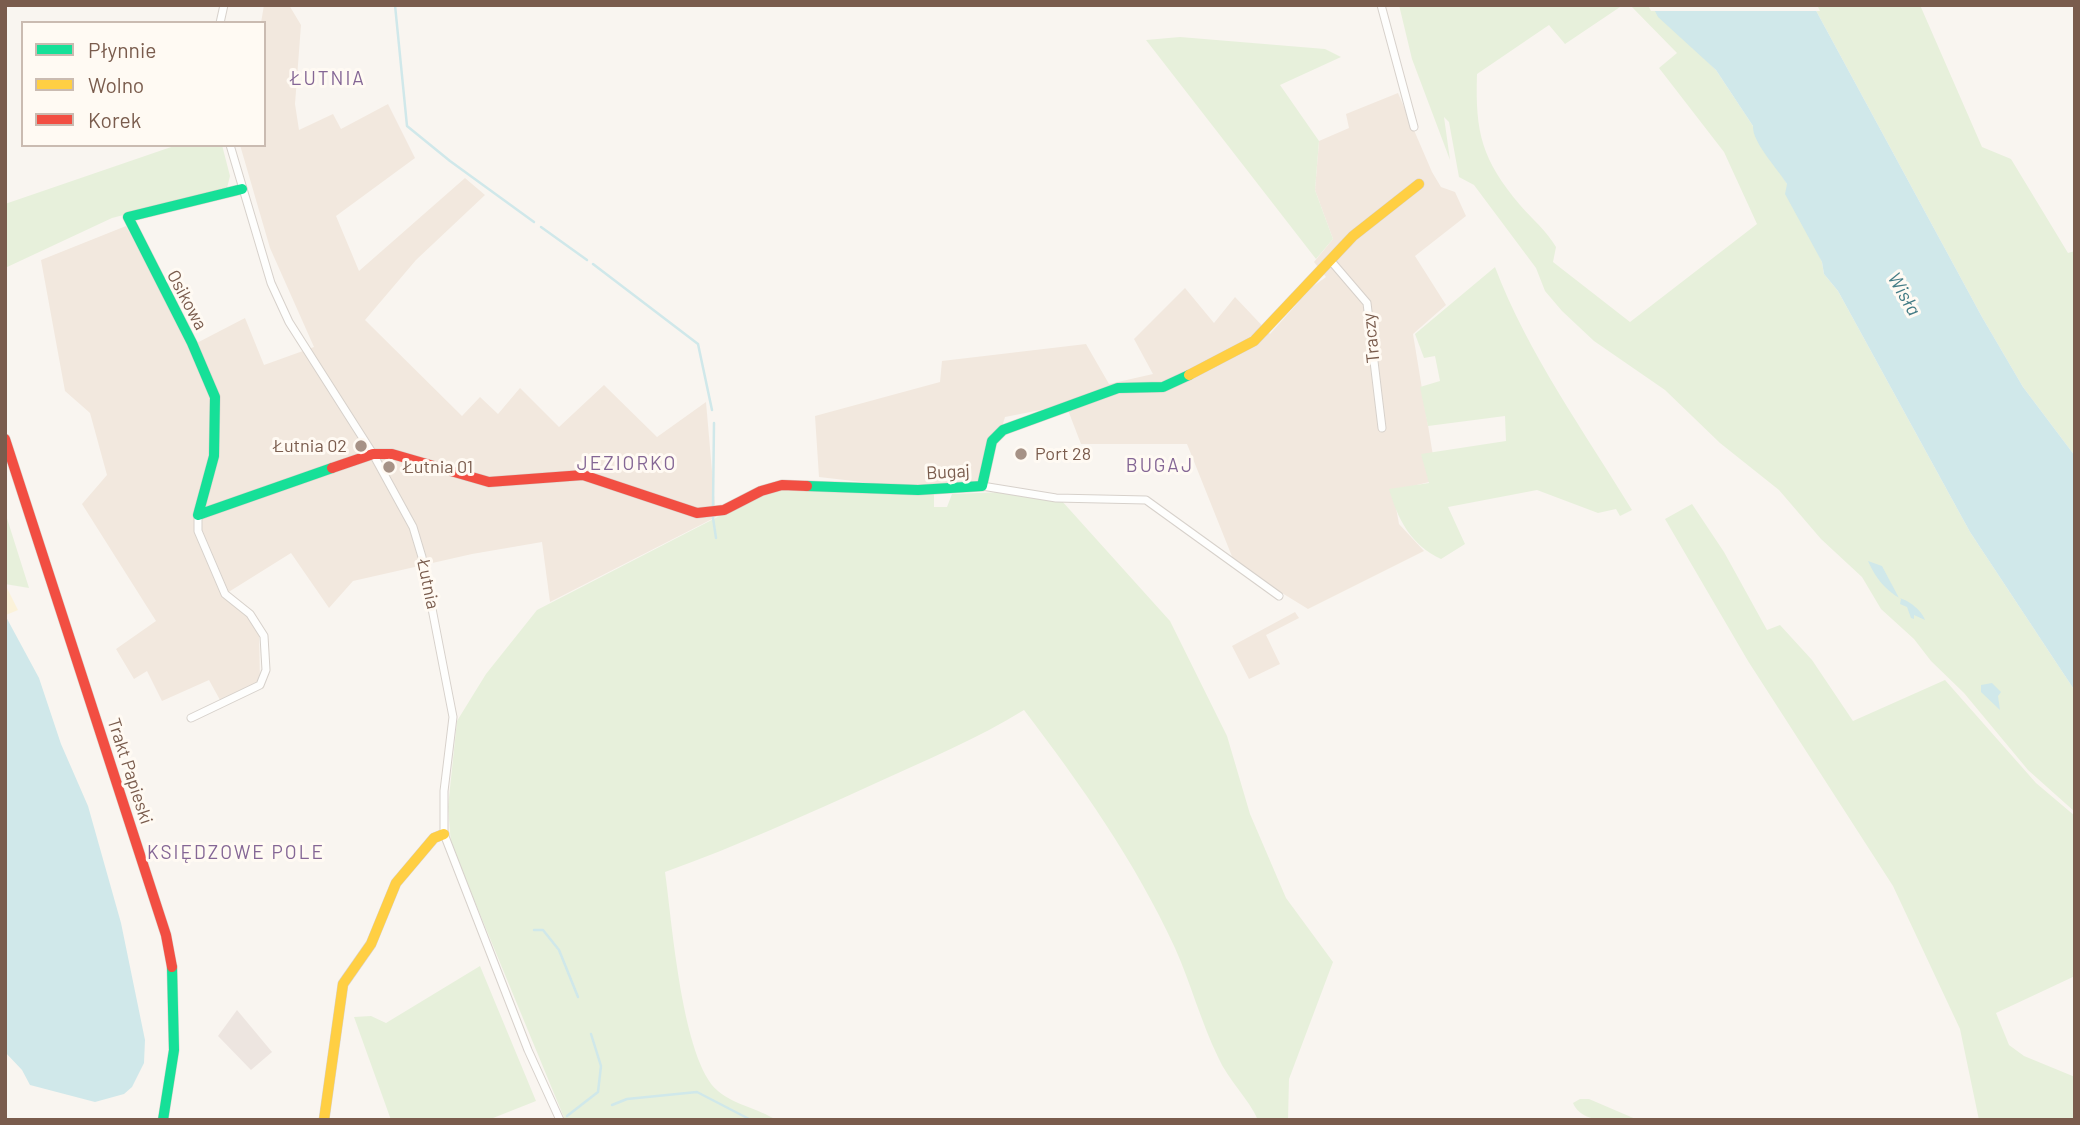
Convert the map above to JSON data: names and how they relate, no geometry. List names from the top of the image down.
{
  "streets": {
    "street": [
      "Osikowa",
      "Traczy",
      "Bugaj",
      "Łutnia",
      "Trakt Papieski"
    ]
  },
  "crossings": [
    ["Osikowa", "Łutnia"],
    ["Traczy", "Bugaj"],
    ["Bugaj", "Łutnia"]
  ],
  "districts": [
    "ŁUTNIA",
    "JEZIORKO",
    "BUGAJ",
    "KSIĘDZOWE POLE"
  ],
  "water": ["Wisła"],
  "places": ["Łutnia 02", "Port 28", "Łutnia 01"],
  "legend": ["Płynnie", "Wolno", "Korek"]
}
